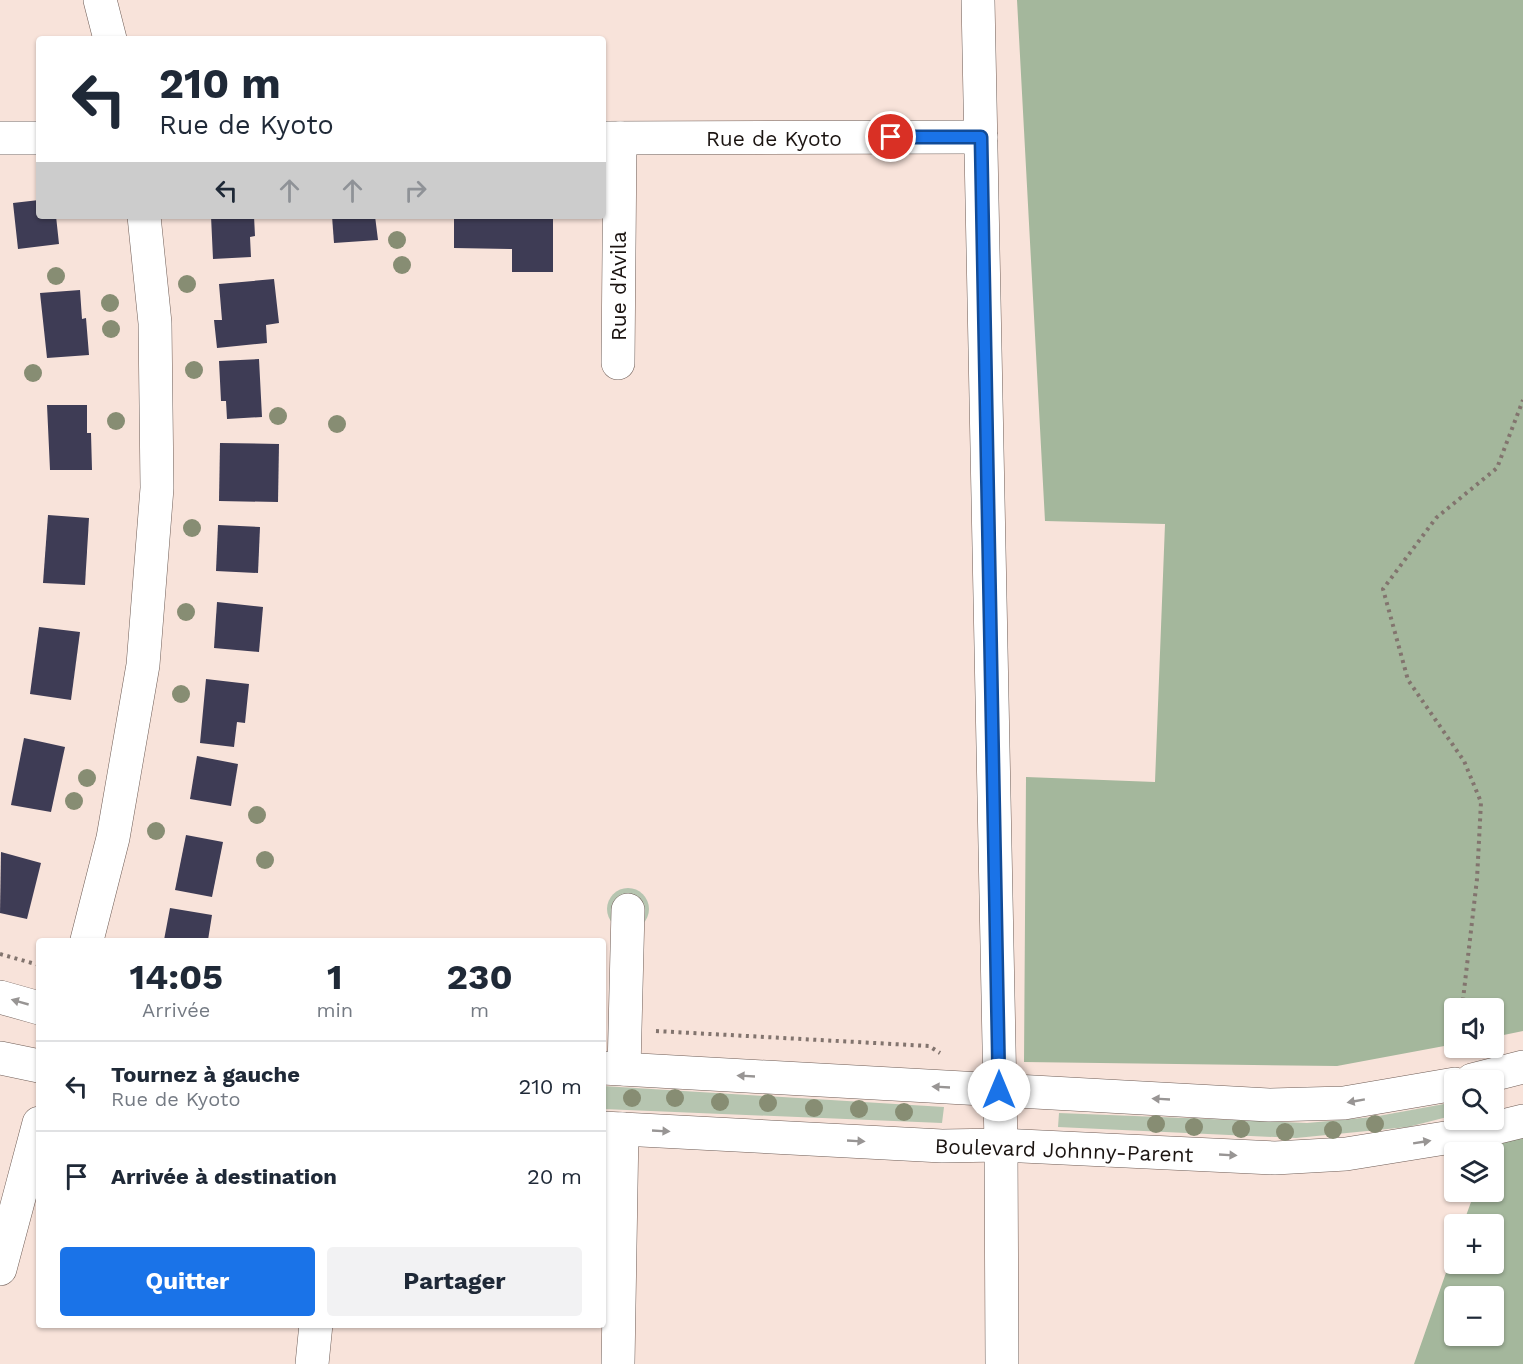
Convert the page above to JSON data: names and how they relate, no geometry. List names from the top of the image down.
{
  "streets": {
    "street": ["Rue de Kyoto", "Rue d'Avila", "Boulevard Johnny-Parent"]
  },
  "crossings": [
    ["Rue de Kyoto", "Rue d'Avila"]
  ],
  "page": {
    "turn": ["210 m", "Rue de Kyoto"],
    "eta": [
      "14:05",
      "Arrivée",
      "1",
      "min",
      "230",
      "m"
    ],
    "map_buttons": ["+", "−"],
    "list": [
      {
        "name": "Tournez à gauche",
        "note": "Rue de Kyoto",
        "value": "210 m"
      },
      {
        "name": "Arrivée à destination",
        "value": "20 m"
      }
    ],
    "buttons": ["Quitter", "Partager"]
  }
}
